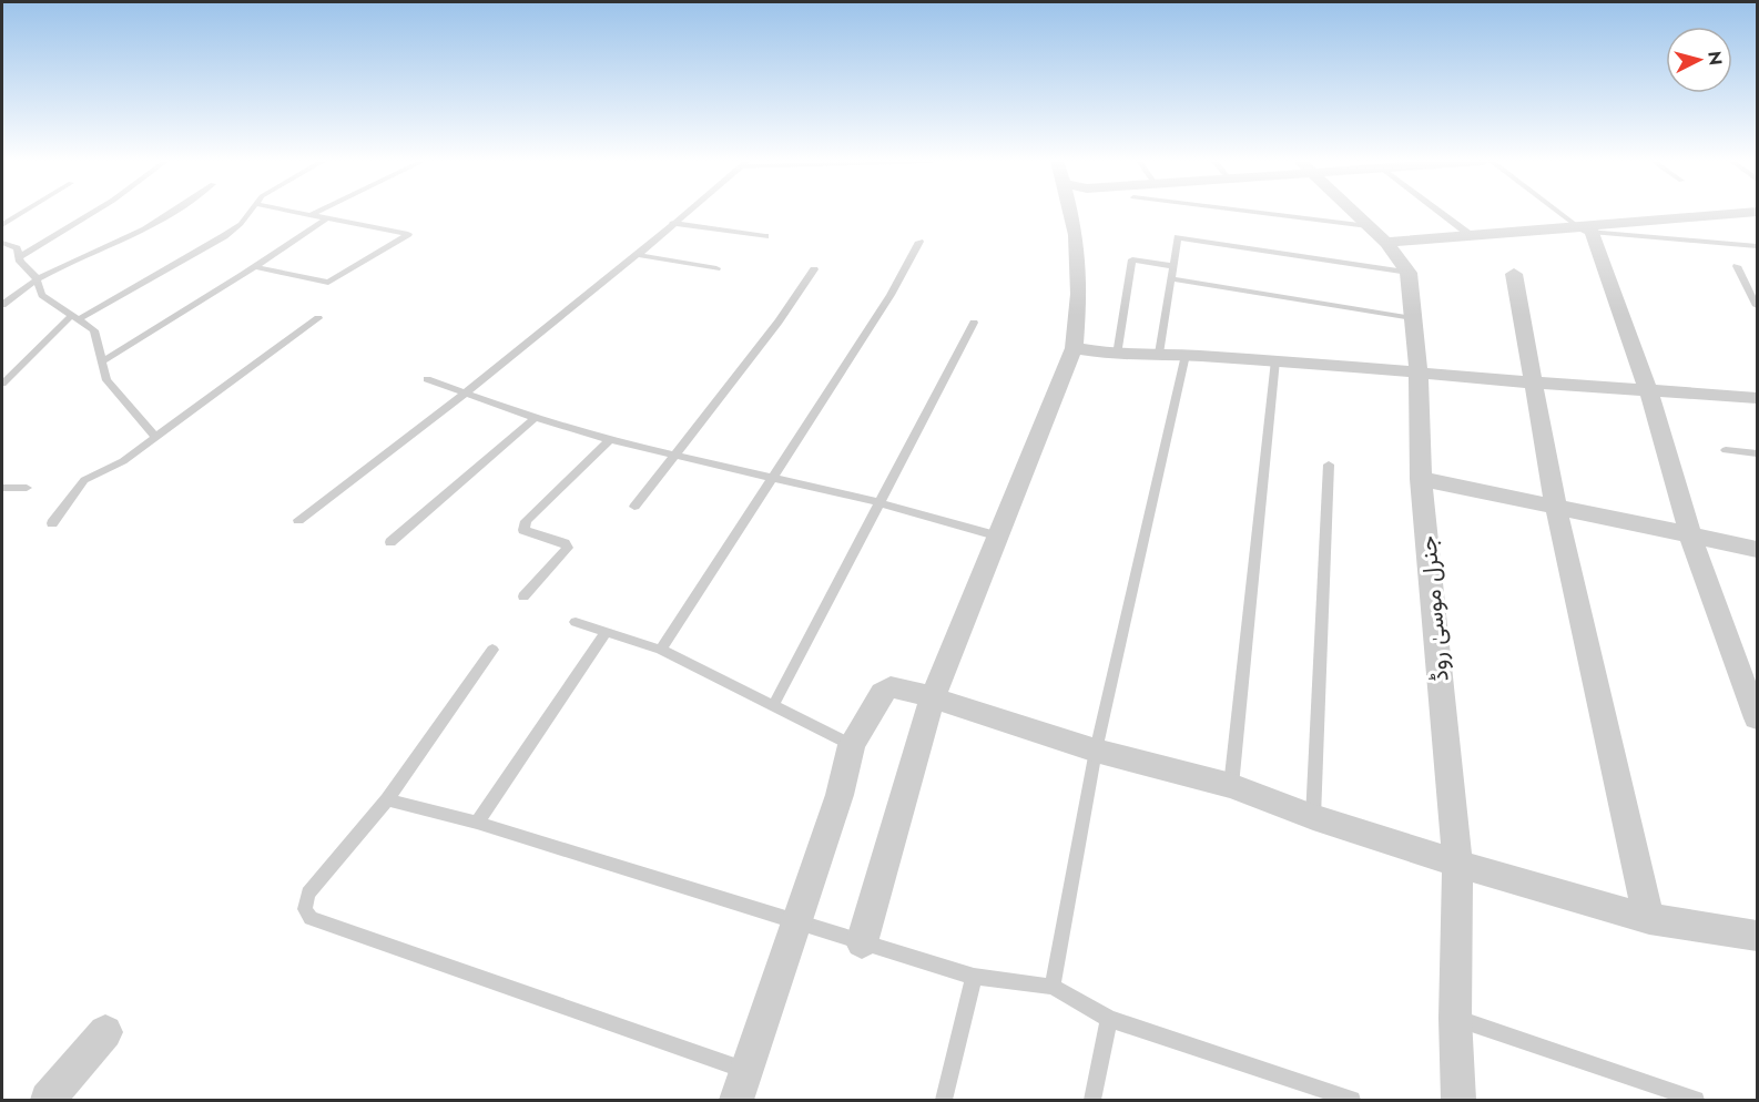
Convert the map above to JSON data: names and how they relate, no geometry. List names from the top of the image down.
{
  "streets": {
    "street": ["جنرل موسیٰ روڈ"]
  },
  "north": "right"
}
